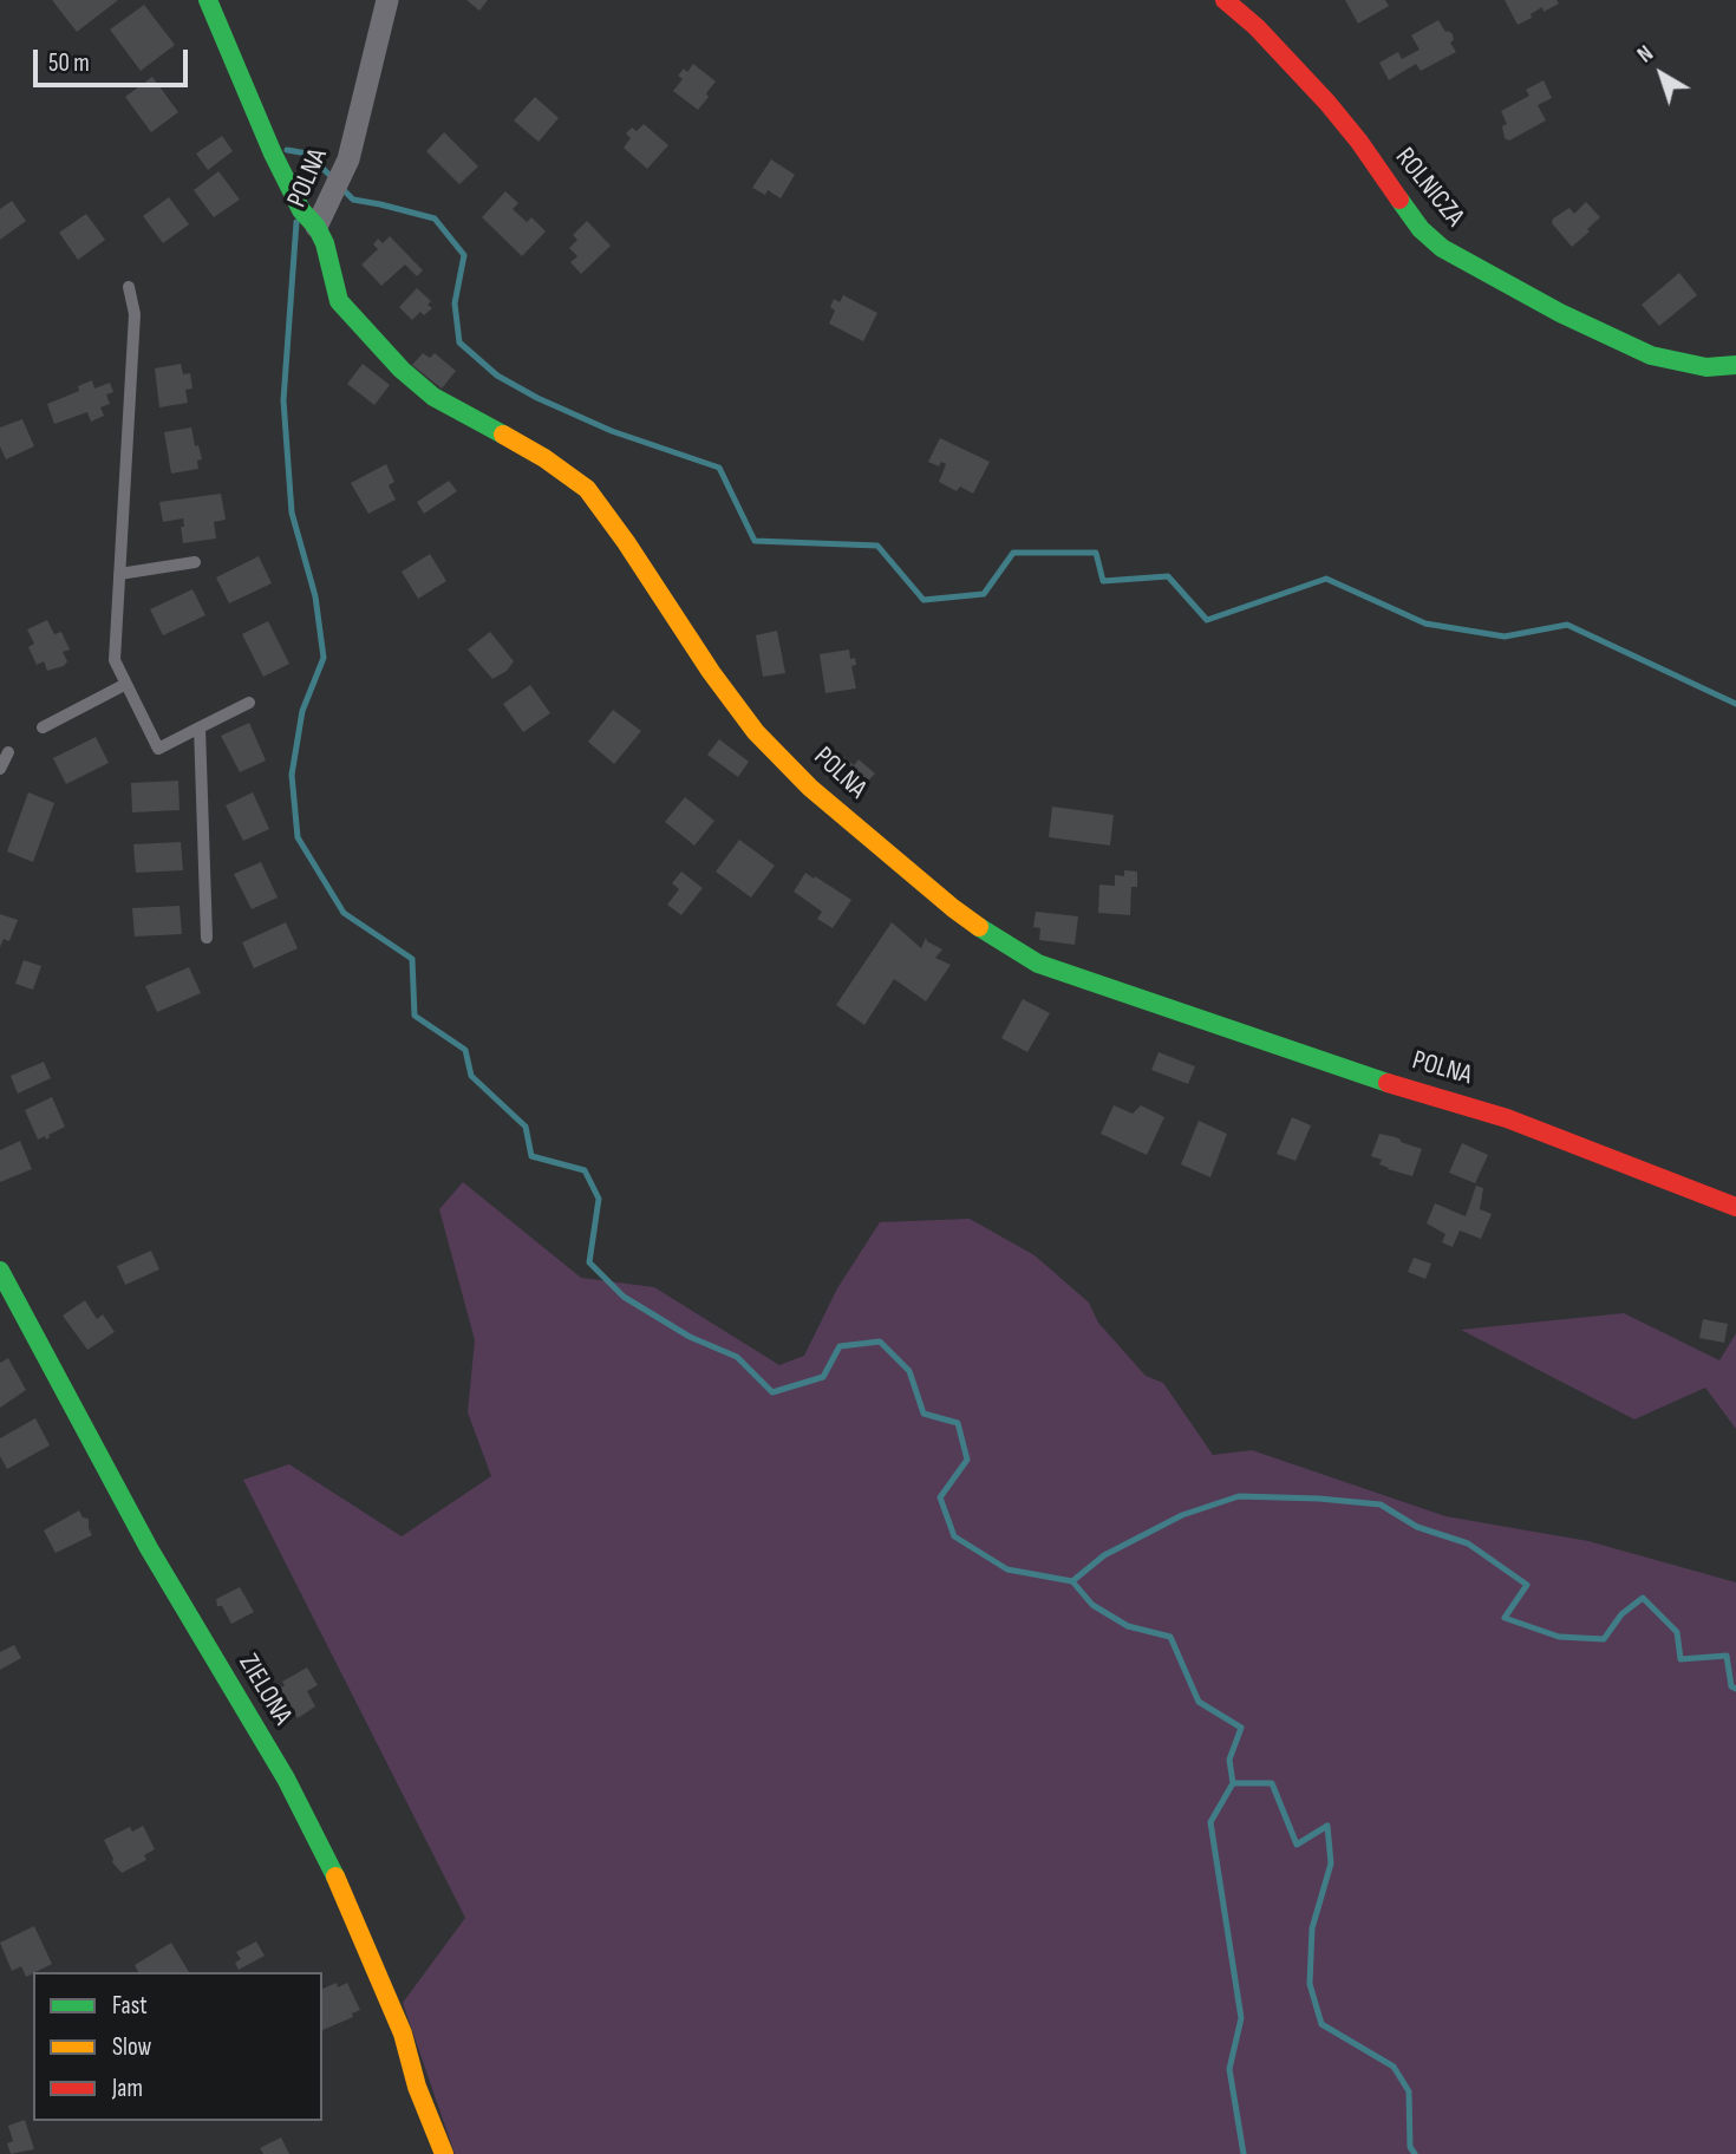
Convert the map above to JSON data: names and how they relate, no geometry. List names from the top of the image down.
{
  "streets": {
    "street": ["POLNA", "ROLNICZA", "ZIELONA"]
  },
  "legend": ["Fast", "Slow", "Jam"],
  "scale_bar": "50 m",
  "north": "top left"
}
